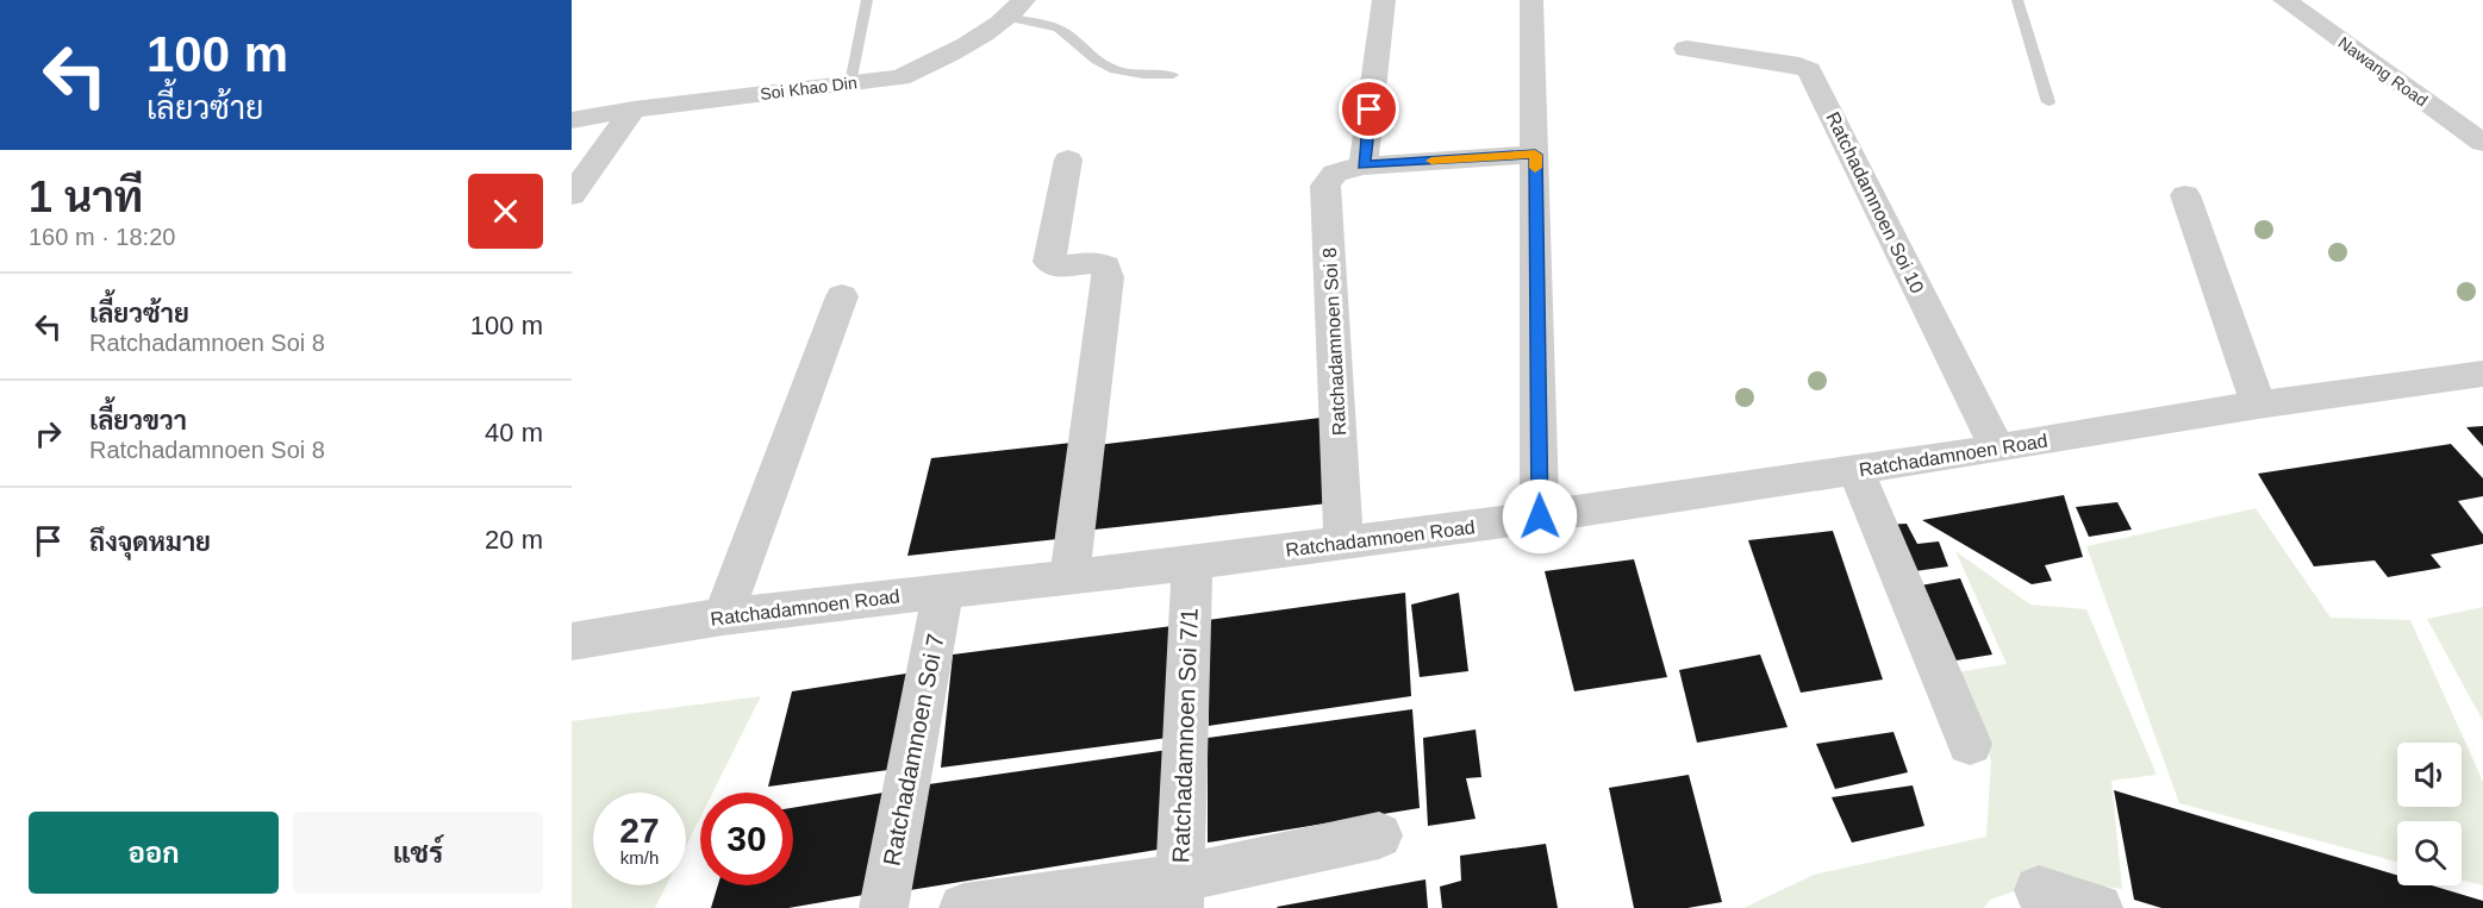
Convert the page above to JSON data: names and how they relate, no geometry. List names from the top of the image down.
{
  "streets": {
    "street": [
      "Nawang Road",
      "Soi Khao Din",
      "Ratchadamnoen Soi 10",
      "Ratchadamnoen Soi 8",
      "Ratchadamnoen Road",
      "Ratchadamnoen Soi 7/1",
      "Ratchadamnoen Soi 7"
    ]
  },
  "crossings": [
    ["Ratchadamnoen Soi 10", "Ratchadamnoen Road"],
    ["Ratchadamnoen Soi 8", "Ratchadamnoen Road"],
    ["Ratchadamnoen Road", "Ratchadamnoen Soi 7/1"],
    ["Ratchadamnoen Road", "Ratchadamnoen Soi 7"]
  ],
  "page": {
    "turn": ["100 m", "เลี้ยวซ้าย"],
    "heading": ["1 นาที", "160 m · 18:20"],
    "list": [
      {
        "name": "เลี้ยวซ้าย",
        "note": "Ratchadamnoen Soi 8",
        "value": "100 m"
      },
      {
        "name": "เลี้ยวขวา",
        "note": "Ratchadamnoen Soi 8",
        "value": "40 m"
      },
      {
        "name": "ถึงจุดหมาย",
        "value": "20 m"
      }
    ],
    "speed": "27 km/h",
    "limit": "30",
    "buttons": ["ออก", "แชร์"]
  }
}
